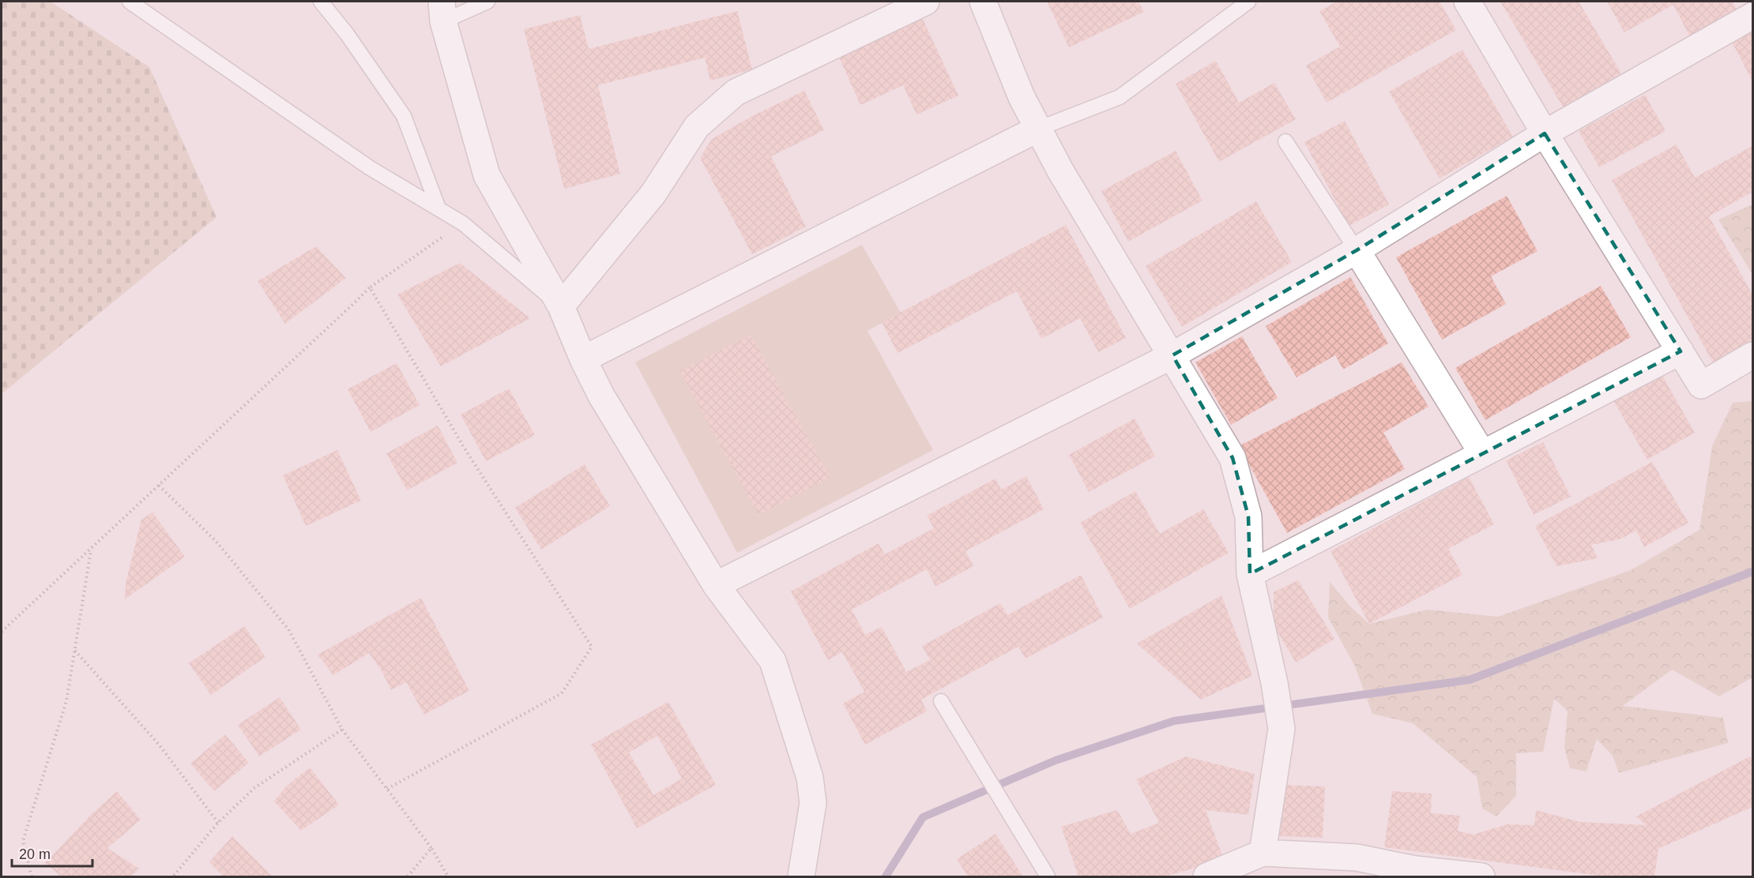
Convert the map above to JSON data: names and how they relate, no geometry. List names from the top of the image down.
{
  "scale_bar": "20 m"
}
